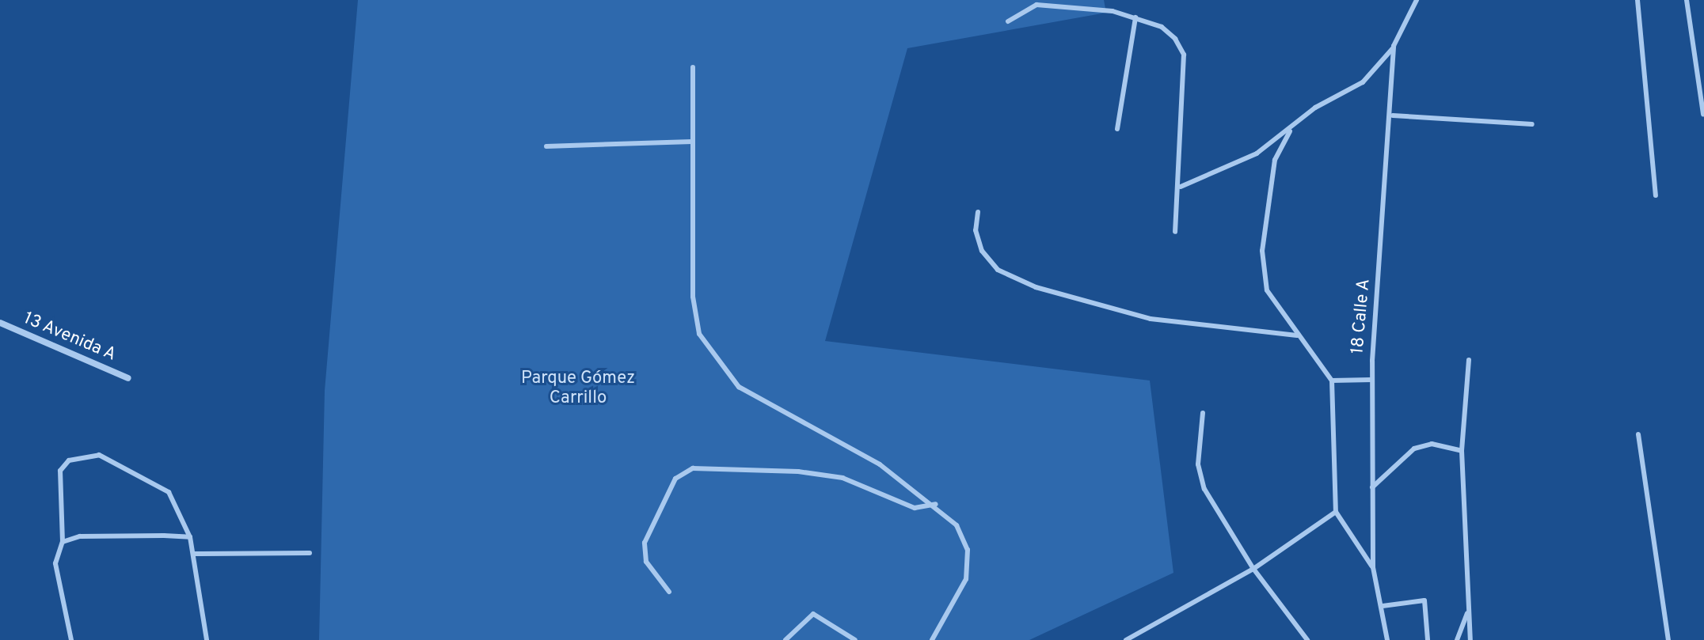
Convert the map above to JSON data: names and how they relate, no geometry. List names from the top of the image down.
{
  "streets": {
    "street": ["13 Avenida A"],
    "lane": ["18 Calle A"]
  },
  "parks": ["Parque Gómez Carrillo"]
}
